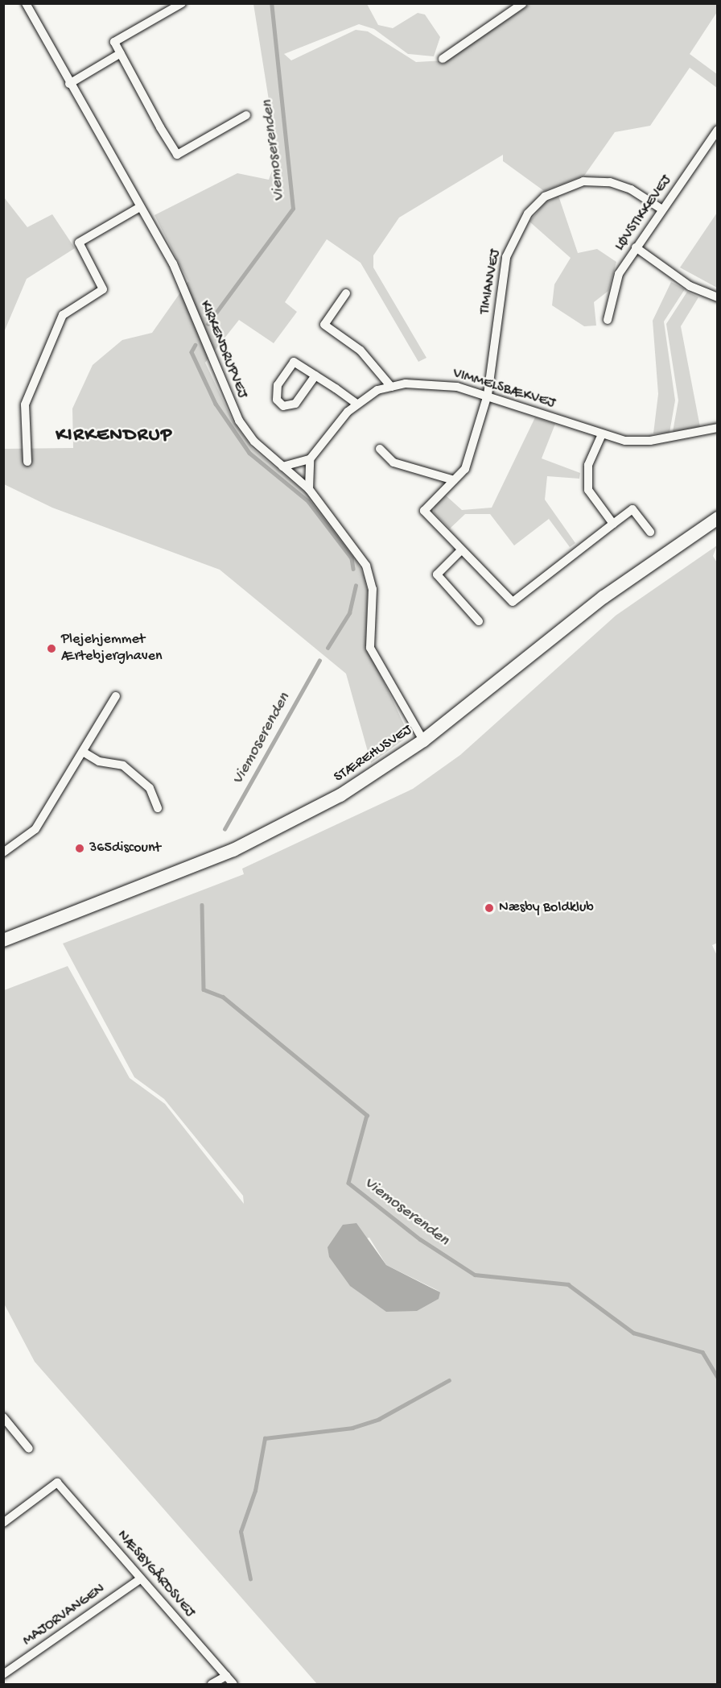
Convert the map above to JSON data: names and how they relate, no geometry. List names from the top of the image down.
{
  "streets": {
    "street": [
      "LØVSTIKKEVEJ",
      "TIMIANVEJ",
      "KIRKENDRUPVEJ",
      "VIMMELSBÆKVEJ",
      "STÆREHUSVEJ",
      "NÆSBYGÅRDSVEJ",
      "MAJORVANGEN"
    ]
  },
  "crossings": [
    ["LØVSTIKKEVEJ", "TIMIANVEJ"],
    ["TIMIANVEJ", "VIMMELSBÆKVEJ"],
    ["KIRKENDRUPVEJ", "STÆREHUSVEJ"],
    ["NÆSBYGÅRDSVEJ", "MAJORVANGEN"]
  ],
  "districts": ["KIRKENDRUP"],
  "water": ["Viemoserenden"],
  "places": ["Plejehjemmet Ærtebjerghaven", "365discount", "Næsby Boldklub"]
}
